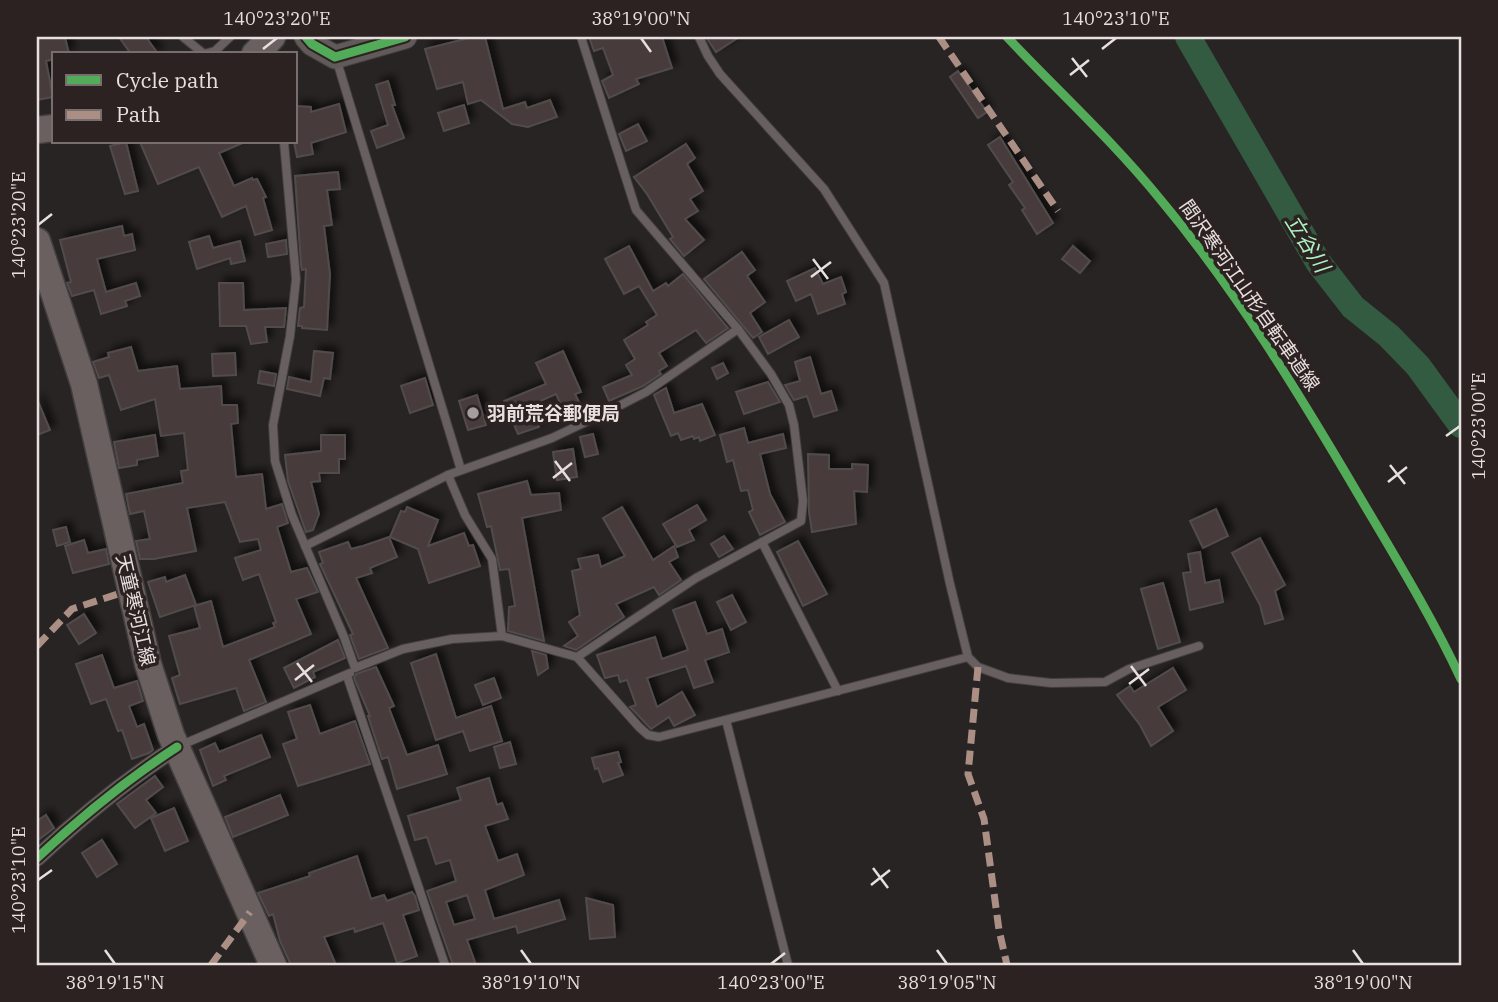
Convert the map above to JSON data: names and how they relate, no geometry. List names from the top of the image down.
{
  "streets": {
    "main road": ["天童寒河江線"],
    "cycle path": ["間沢寒河江山形自転車道線"]
  },
  "water": ["立谷川"],
  "places": ["羽前荒谷郵便局"],
  "legend": ["Cycle path", "Path"],
  "coordinates": [
    "140°23'20\"E",
    "38°19'00\"N",
    "140°23'10\"E",
    "140°23'00\"E",
    "38°19'15\"N",
    "38°19'10\"N",
    "38°19'05\"N"
  ]
}
